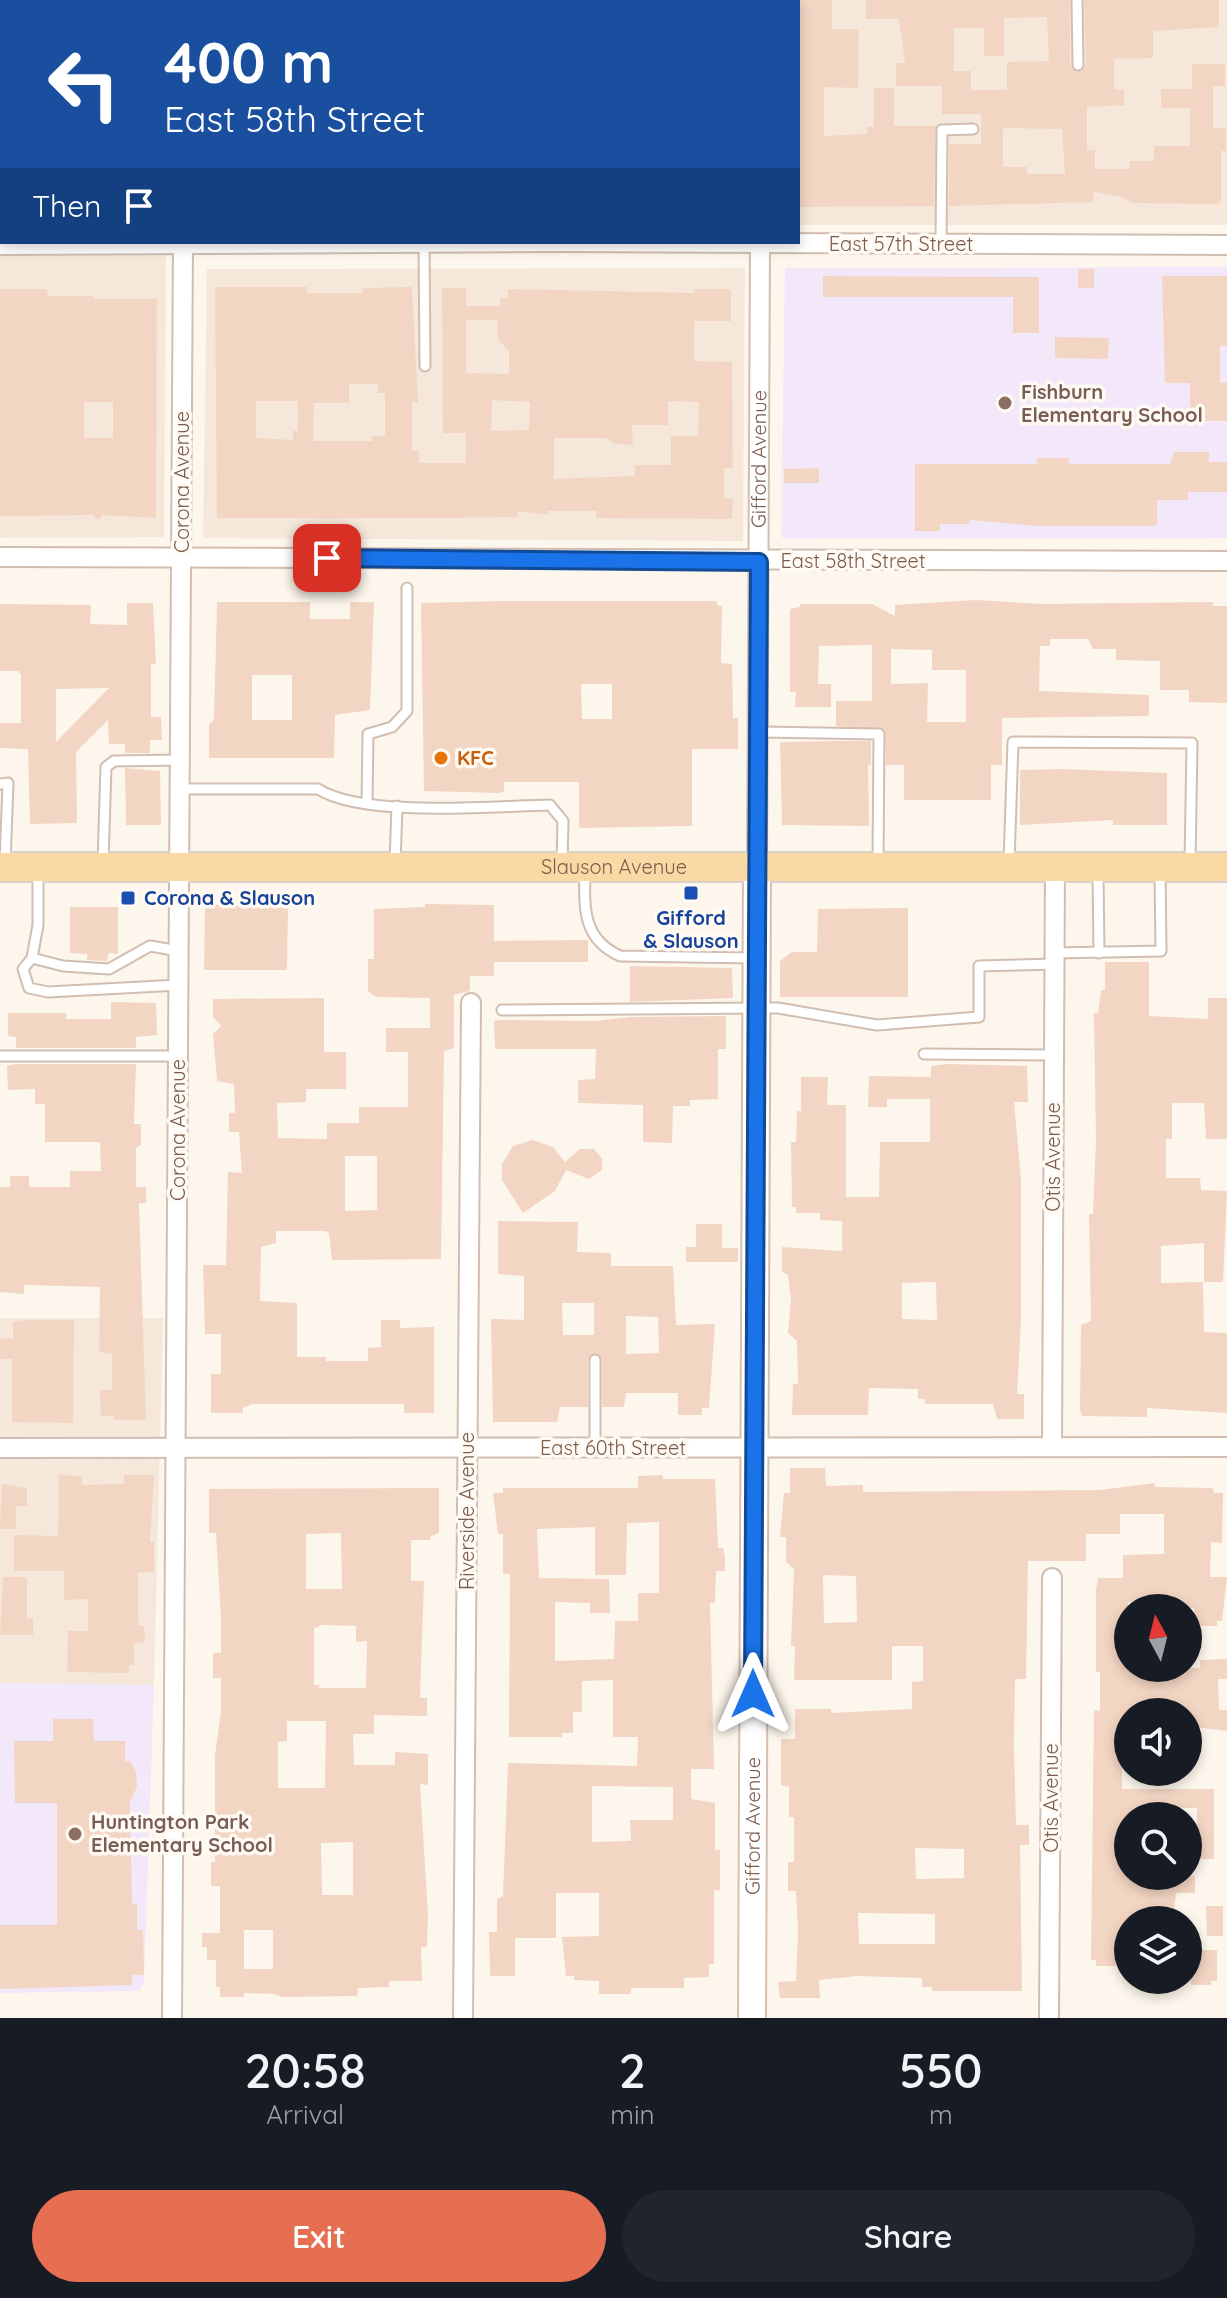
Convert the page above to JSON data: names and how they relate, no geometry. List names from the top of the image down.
{
  "streets": {
    "main road": ["Slauson Avenue"],
    "street": [
      "East 57th Street",
      "Gifford Avenue",
      "Corona Avenue",
      "East 58th Street",
      "Otis Avenue",
      "East 60th Street",
      "Riverside Avenue"
    ]
  },
  "crossings": [
    ["East 57th Street", "Gifford Avenue"],
    ["Gifford Avenue", "East 58th Street"],
    ["Gifford Avenue", "Slauson Avenue"],
    ["Gifford Avenue", "East 60th Street"],
    ["Corona Avenue", "East 58th Street"],
    ["Corona Avenue", "Slauson Avenue"],
    ["Corona Avenue", "East 60th Street"],
    ["Slauson Avenue", "Otis Avenue"],
    ["Otis Avenue", "East 60th Street"],
    ["East 60th Street", "Riverside Avenue"]
  ],
  "places": {
    "other": ["Fishburn Elementary School", "KFC", "Huntington Park Elementary School"],
    "transit": ["Gifford & Slauson", "Corona & Slauson"]
  },
  "north": "top",
  "page": {
    "turn": ["400 m", "East 58th Street"],
    "then": "Then",
    "eta": [
      "20:58",
      "Arrival",
      "2",
      "min",
      "550",
      "m"
    ],
    "buttons": ["Exit", "Share"]
  }
}
